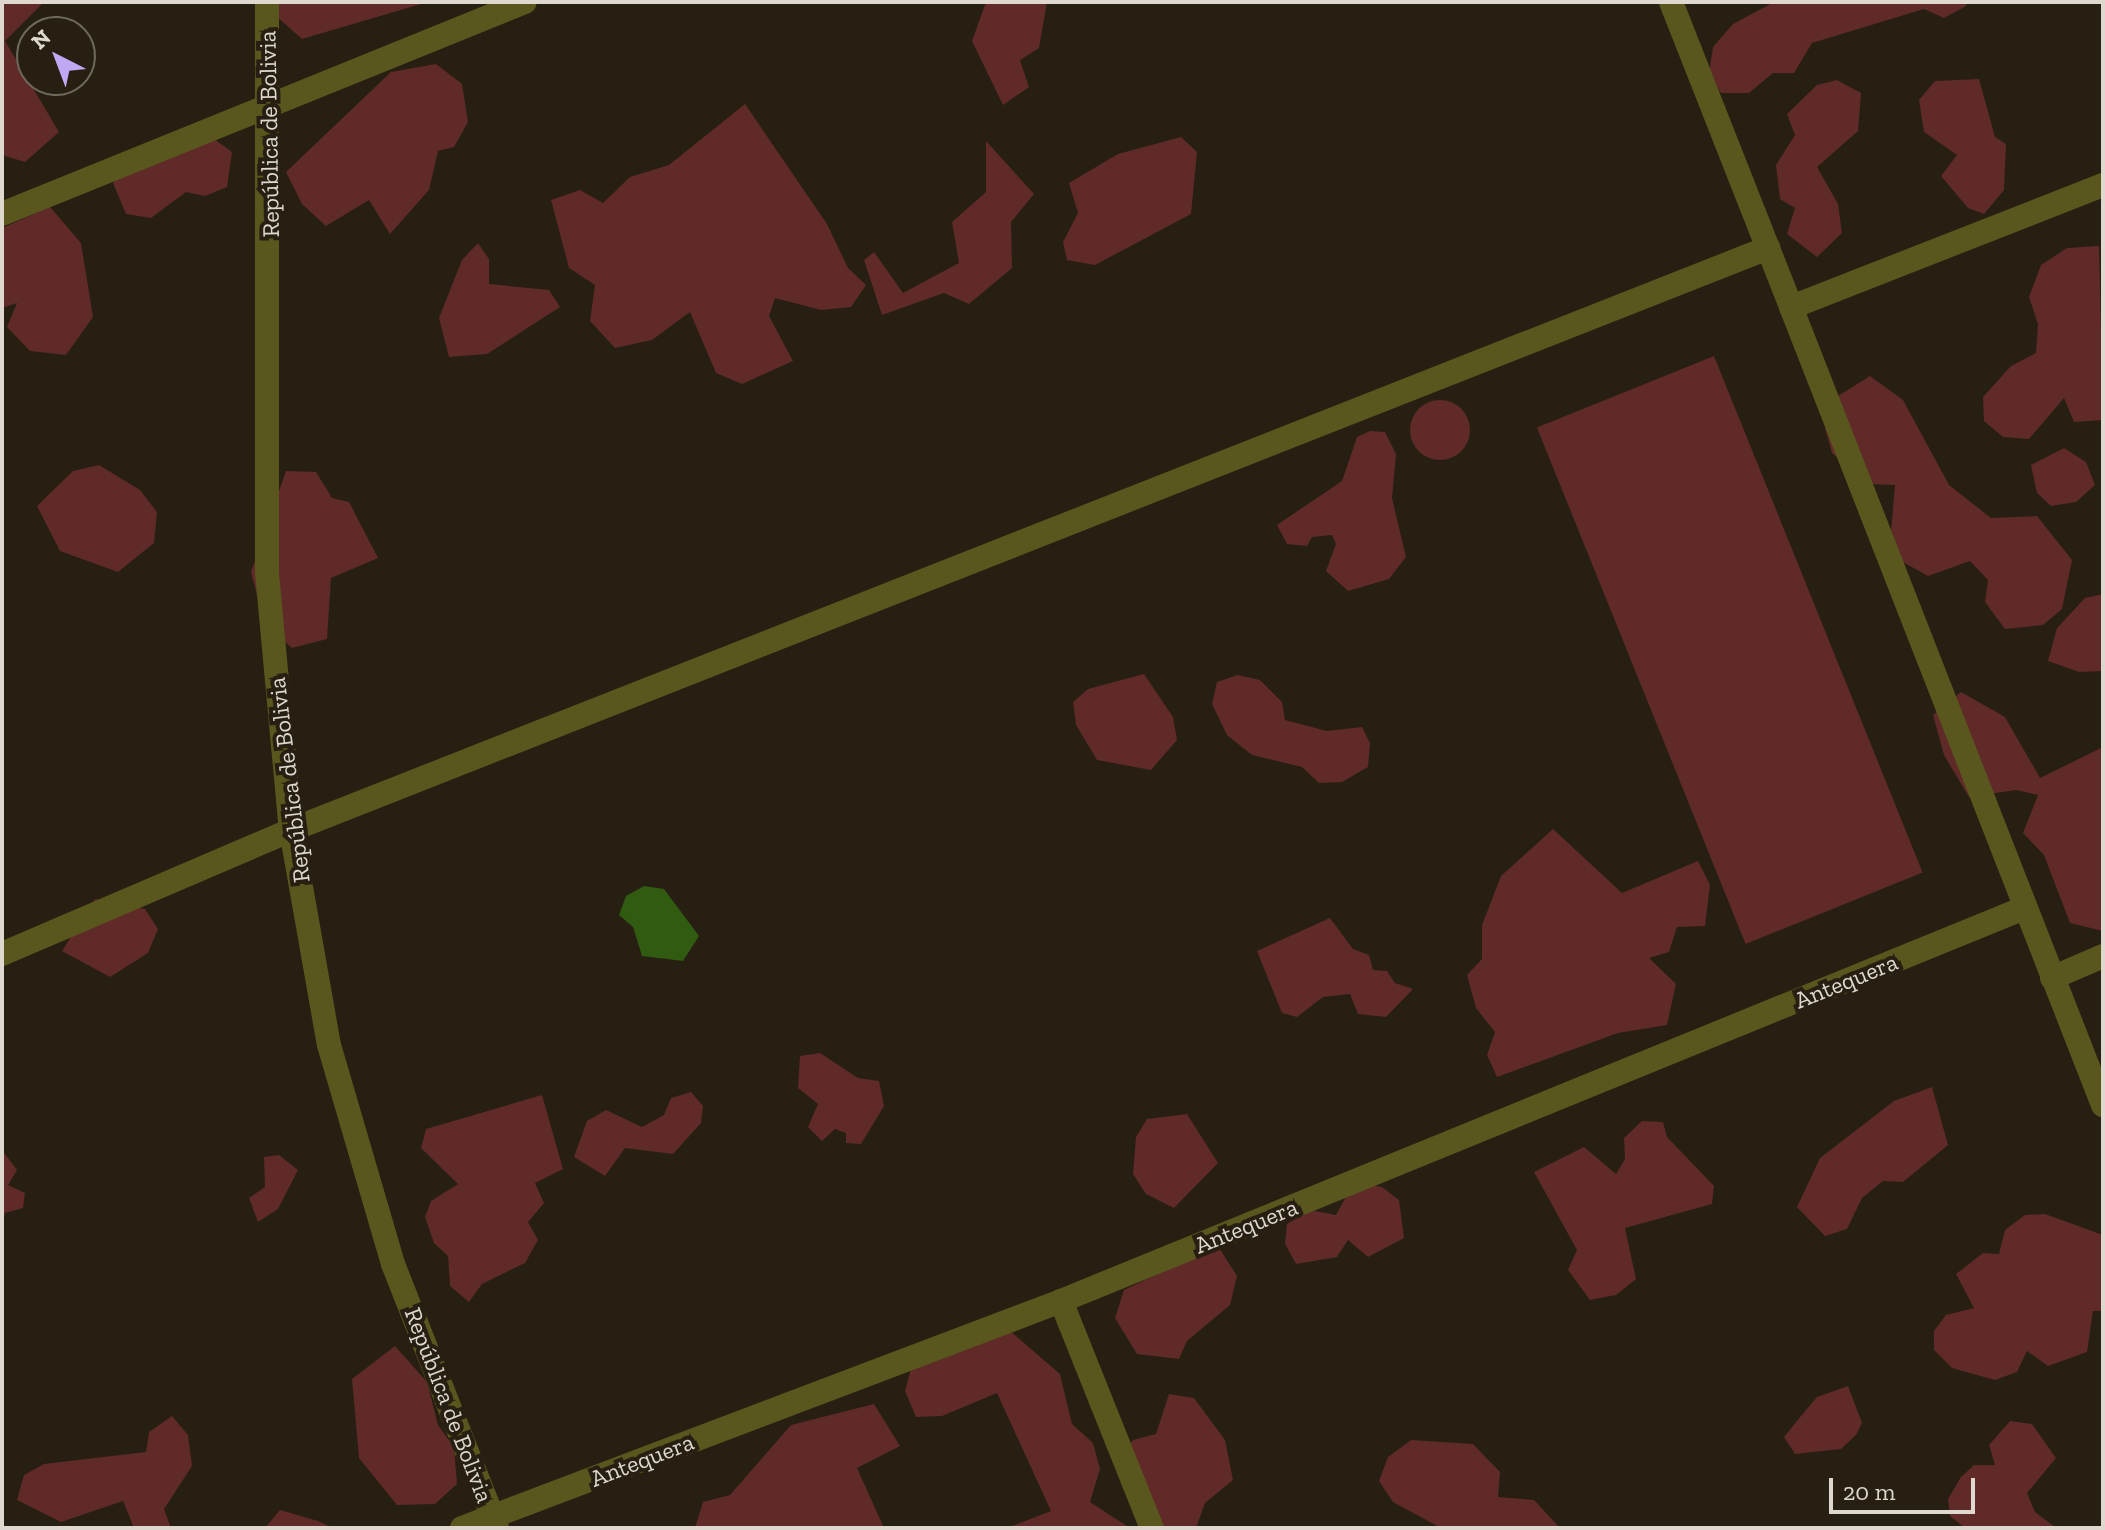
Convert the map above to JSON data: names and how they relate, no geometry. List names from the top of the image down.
{
  "streets": {
    "street": ["República de Bolivia", "Antequera"]
  },
  "crossings": [
    ["República de Bolivia", "Antequera"]
  ],
  "scale_bar": "20 m",
  "north": "top left"
}
